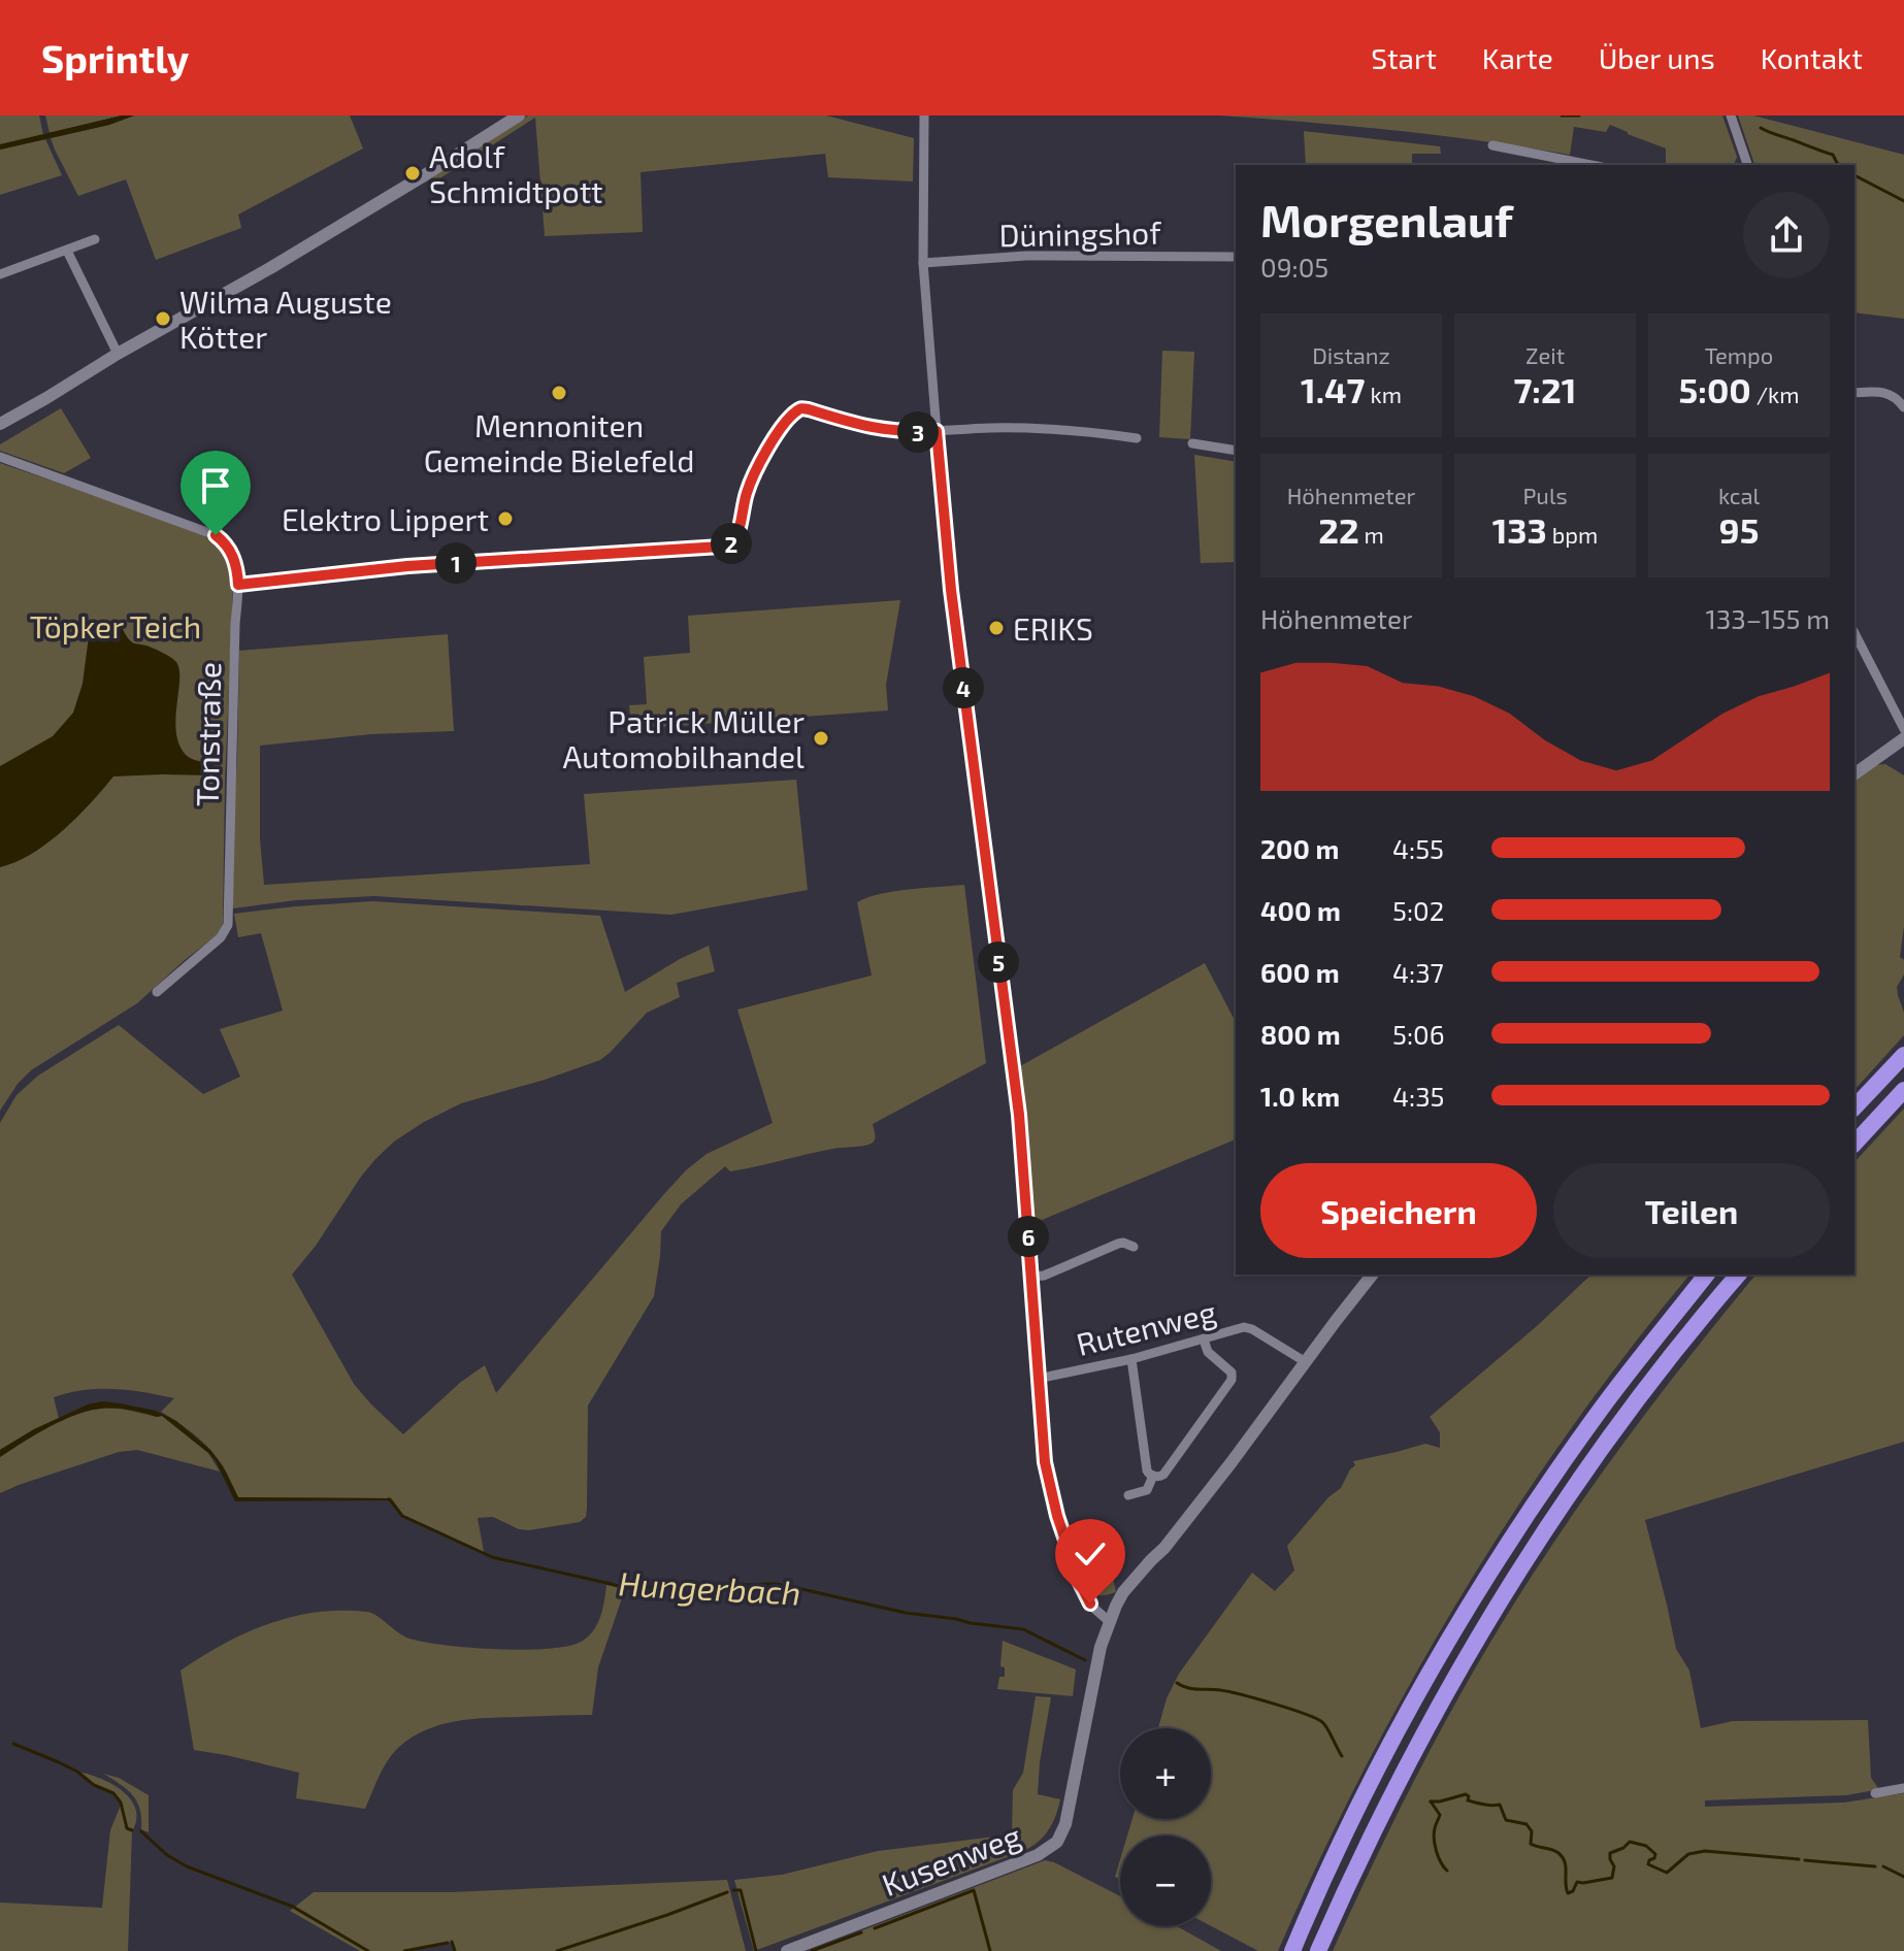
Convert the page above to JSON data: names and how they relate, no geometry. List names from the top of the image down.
{
  "streets": {
    "street": [
      "Düningshof",
      "Tonstraße",
      "Rutenweg",
      "Kusenweg"
    ]
  },
  "crossings": [
    ["Rutenweg", "Kusenweg"]
  ],
  "water": ["Hungerbach"],
  "parks": ["Töpker Teich"],
  "places": [
    "Adolf Schmidtpott",
    "Wilma Auguste Kötter",
    "Mennoniten Gemeinde Bielefeld",
    "Elektro Lippert",
    "ERIKS",
    "Patrick Müller Automobilhandel"
  ],
  "page": {
    "header": "Sprintly",
    "nav": [
      "Start",
      "Karte",
      "Über uns",
      "Kontakt"
    ],
    "heading": ["Morgenlauf", "09:05"],
    "stats": [
      ["Distanz", "1.47 km"],
      ["Zeit", "7:21"],
      ["Tempo", "5:00 /km"],
      ["Höhenmeter", "22 m"],
      ["Puls", "133 bpm"],
      ["kcal", "95"]
    ],
    "pins": [
      "3",
      "2",
      "1",
      "4",
      "5",
      "6"
    ],
    "chart": ["Höhenmeter", "133–155 m"],
    "list": [
      {
        "name": "200 m",
        "note": "4:55"
      },
      {
        "name": "400 m",
        "note": "5:02"
      },
      {
        "name": "600 m",
        "note": "4:37"
      },
      {
        "name": "800 m",
        "note": "5:06"
      },
      {
        "name": "1.0 km",
        "note": "4:35"
      }
    ],
    "buttons": ["Speichern", "Teilen"],
    "map_buttons": ["+", "−"]
  }
}
